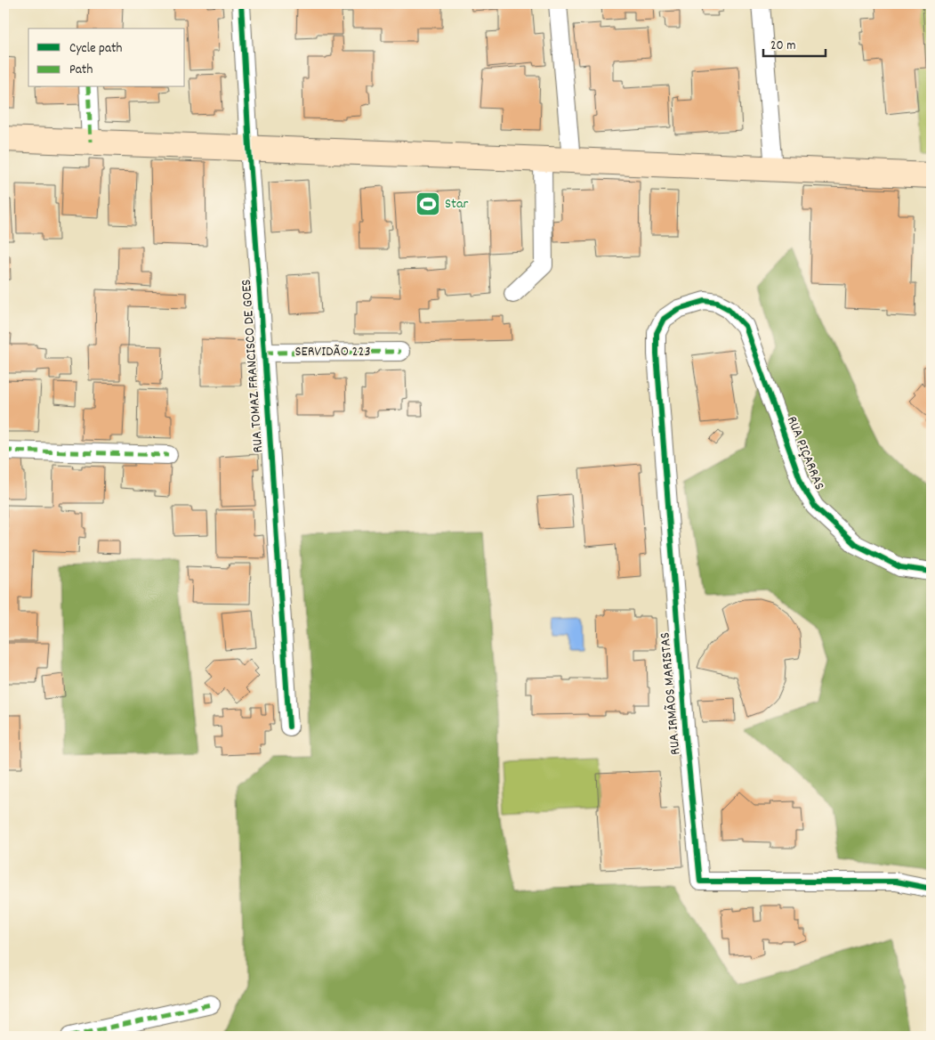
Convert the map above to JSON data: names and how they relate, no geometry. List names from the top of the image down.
{
  "streets": {
    "street": [
      "SERVIDÃO 223",
      "RUA TOMAZ FRANCISCO DE GOES",
      "RUA PIÇARRAS",
      "RUA IRMÃOS MARISTAS"
    ]
  },
  "crossings": [
    ["SERVIDÃO 223", "RUA TOMAZ FRANCISCO DE GOES"],
    ["RUA PIÇARRAS", "RUA IRMÃOS MARISTAS"]
  ],
  "places": {
    "sports": ["Star"]
  },
  "legend": ["Cycle path", "Path"],
  "scale_bar": "20 m"
}
